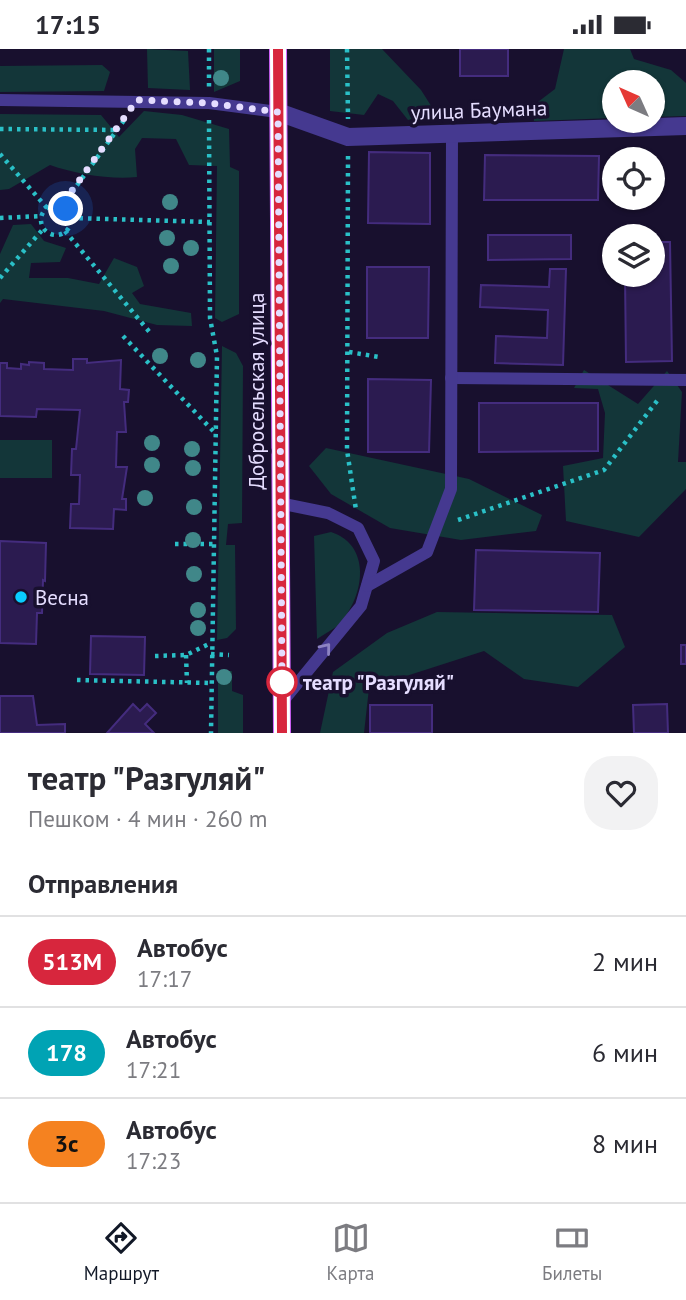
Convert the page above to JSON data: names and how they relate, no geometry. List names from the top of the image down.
{
  "streets": {
    "main road": ["Добросельская улица"],
    "street": ["улица Баумана"]
  },
  "crossings": [
    ["улица Баумана", "Добросельская улица"]
  ],
  "places": ["Весна", "театр \"Разгуляй\""],
  "lines": ["bus line 513М"],
  "north": "top left",
  "page": {
    "status": "17:15",
    "heading": [
      ["театр \"Разгуляй\"", "Пешком · 4 мин · 260 m"],
      "Отправления"
    ],
    "list": [
      {
        "mark": "513М",
        "name": "Автобус",
        "note": "17:17",
        "value": "2 мин"
      },
      {
        "mark": "178",
        "name": "Автобус",
        "note": "17:21",
        "value": "6 мин"
      },
      {
        "mark": "3с",
        "name": "Автобус",
        "note": "17:23",
        "value": "8 мин"
      }
    ],
    "tabs": ["Маршрут", "Карта", "Билеты"]
  }
}
